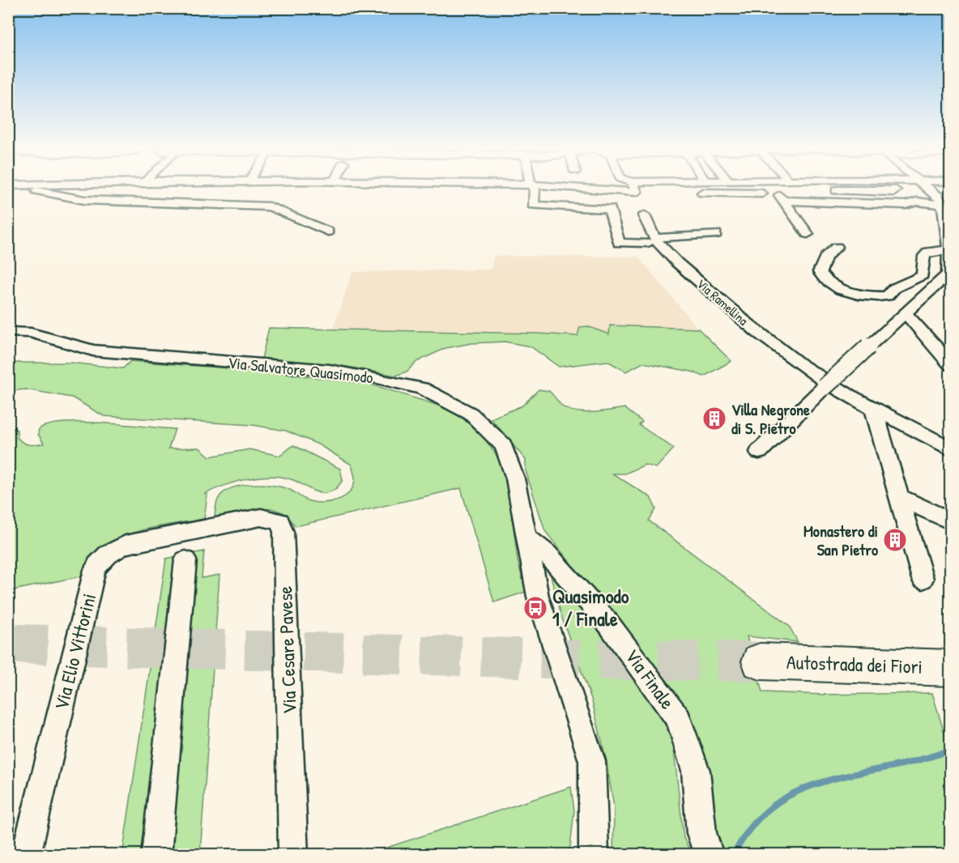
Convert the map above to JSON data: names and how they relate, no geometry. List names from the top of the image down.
{
  "streets": {
    "highway": ["Autostrada dei Fiori"],
    "street": [
      "Via Ramellina",
      "Via Salvatore Quasimodo",
      "Via Cesare Pavese",
      "Via Elio Vittorini",
      "Via Finale"
    ]
  },
  "crossings": [
    ["Via Salvatore Quasimodo", "Via Finale"],
    ["Via Cesare Pavese", "Via Elio Vittorini"]
  ],
  "places": {
    "building": ["Villa Negrone di S. Pietro", "Monastero di San Pietro"],
    "bus stop": ["Quasimodo 1 / Finale"]
  }
}
